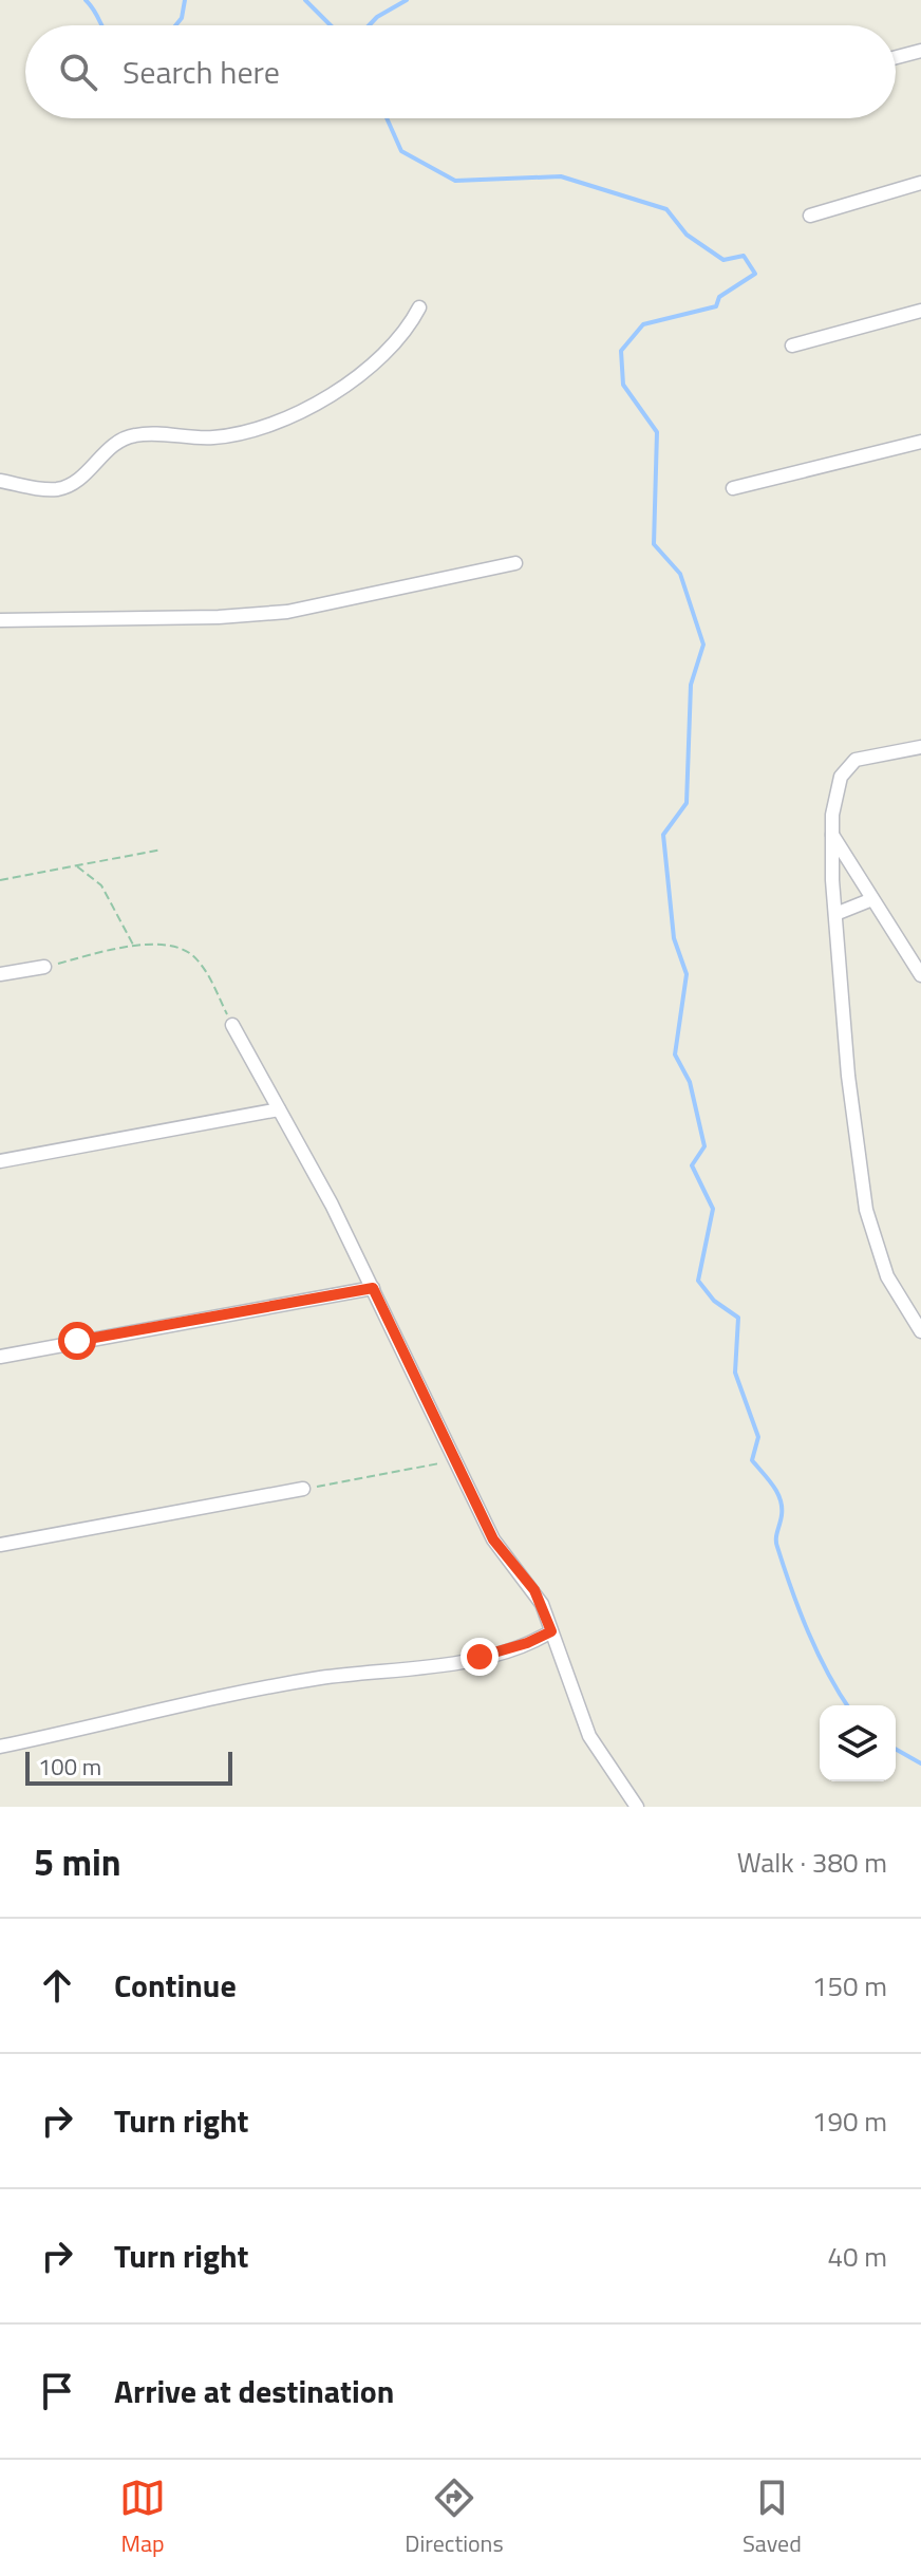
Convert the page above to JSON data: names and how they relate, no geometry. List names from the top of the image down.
{
  "scale_bar": "100 m",
  "page": {
    "search": "Search here",
    "scale": "100 m",
    "heading": ["5 min", "Walk · 380 m"],
    "list": [
      ["Continue", "150 m"],
      ["Turn right", "190 m"],
      ["Turn right", "40 m"],
      "Arrive at destination"
    ],
    "nav": ["Map", "Directions", "Saved"]
  }
}
